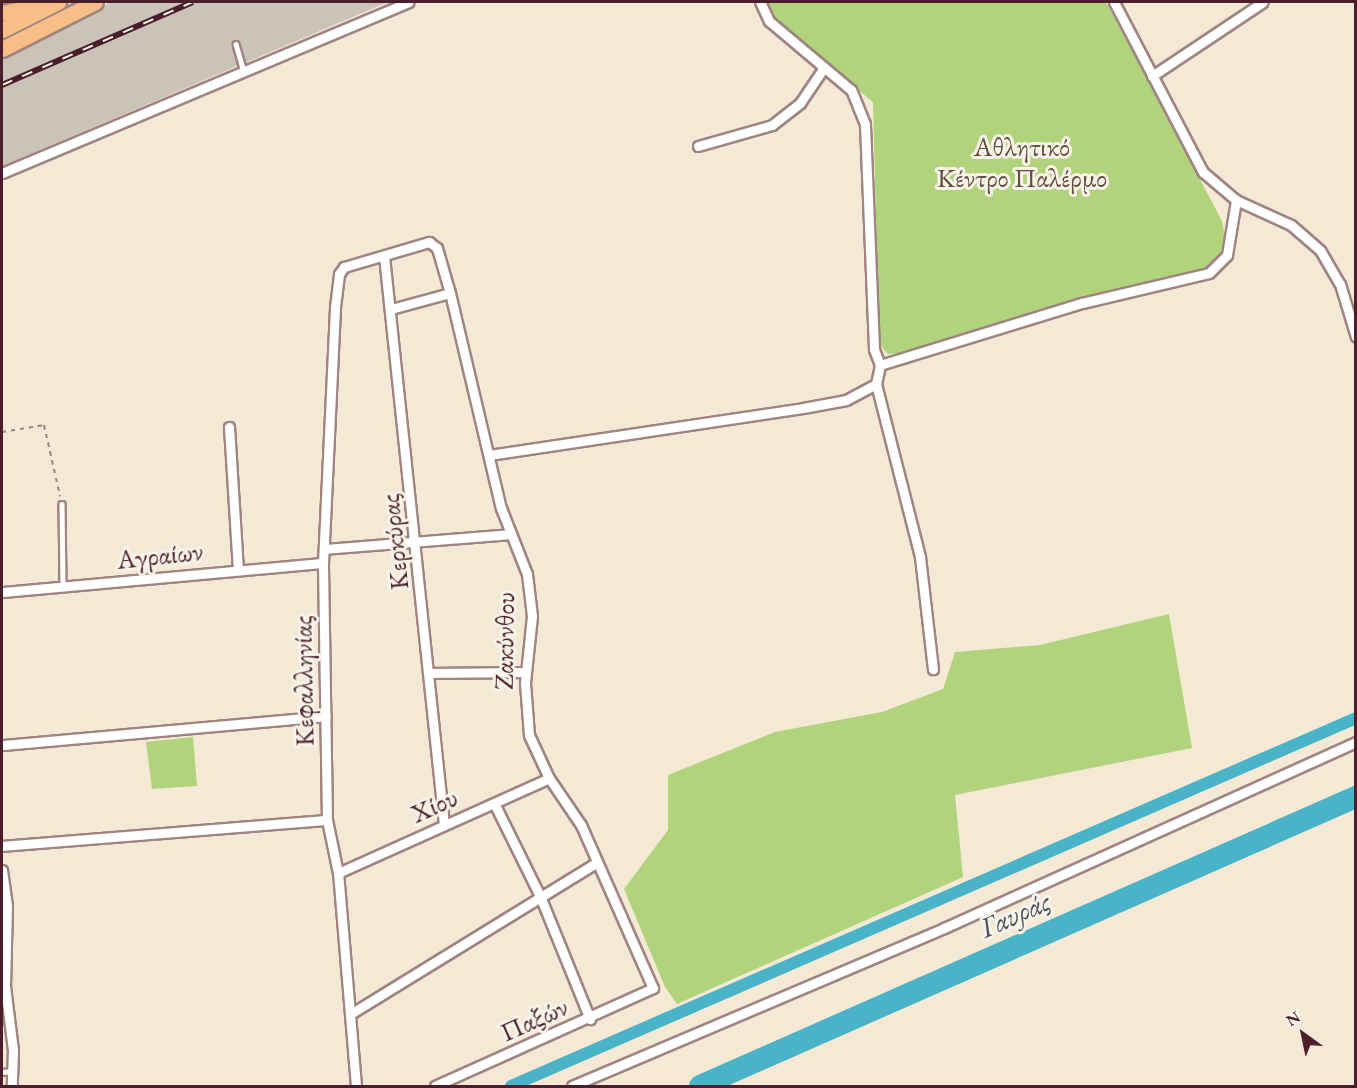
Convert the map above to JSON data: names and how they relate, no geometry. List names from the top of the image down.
{
  "streets": {
    "street": [
      "Κερκύρας",
      "Αγραίων",
      "Ζακύνθου",
      "Κεφαλληνίας",
      "Χίου",
      "Παξών"
    ]
  },
  "crossings": [
    ["Κερκύρας", "Ζακύνθου"],
    ["Κερκύρας", "Κεφαλληνίας"],
    ["Κερκύρας", "Χίου"],
    ["Αγραίων", "Κεφαλληνίας"],
    ["Ζακύνθου", "Κεφαλληνίας"],
    ["Ζακύνθου", "Χίου"],
    ["Ζακύνθου", "Παξών"],
    ["Κεφαλληνίας", "Χίου"]
  ],
  "water": ["Γαυράς"],
  "parks": ["Αθλητικό Κέντρο Παλέρμο"],
  "north": "top left"
}
